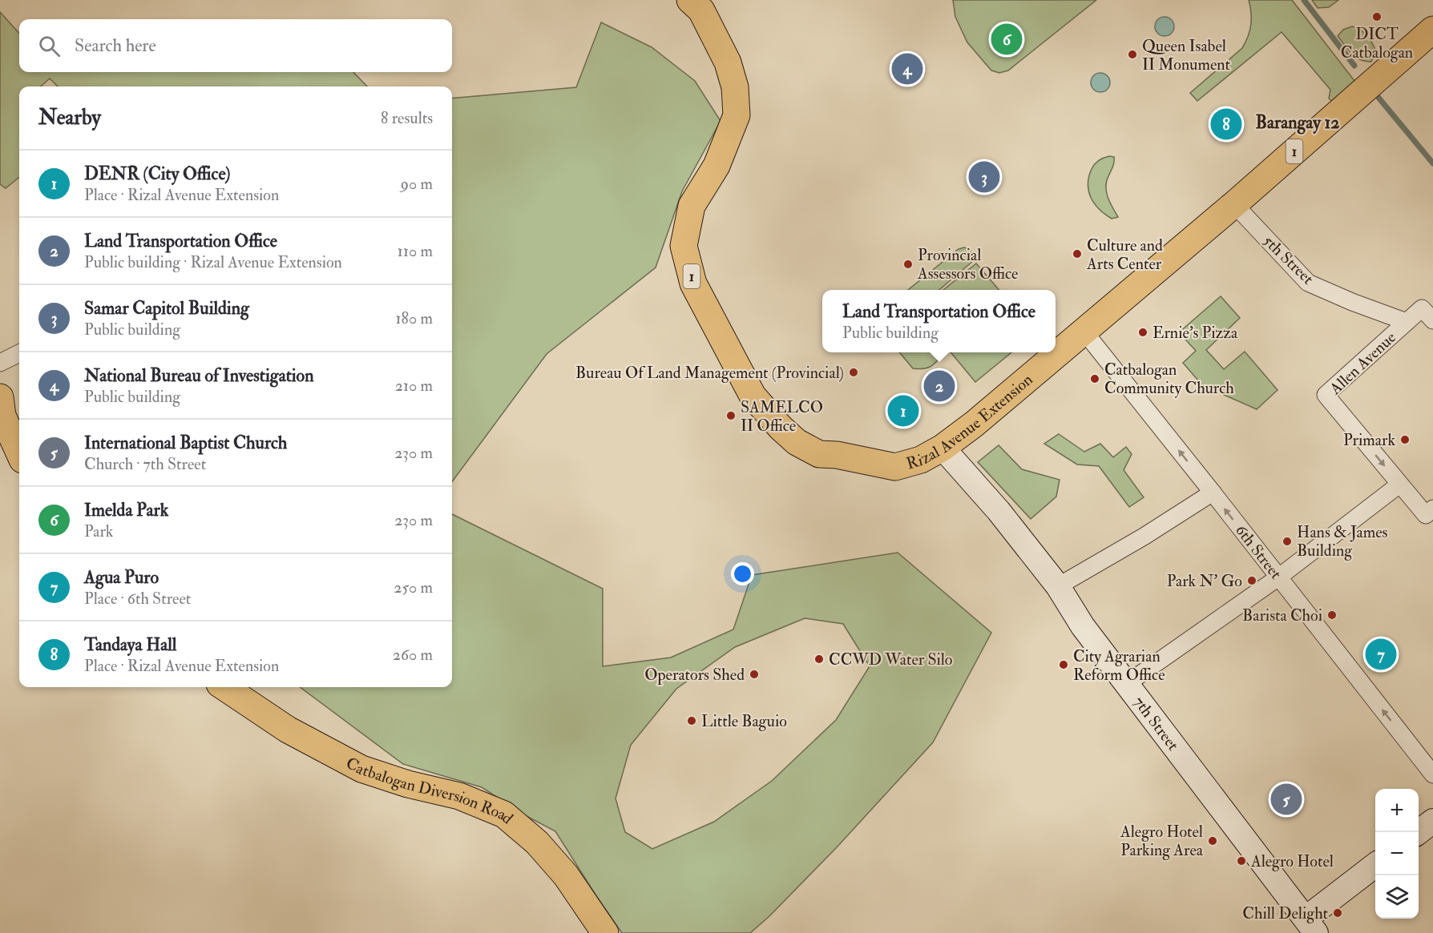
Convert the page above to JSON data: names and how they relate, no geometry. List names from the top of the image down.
{
  "streets": {
    "main road": ["1", "Rizal Avenue Extension", "Catbalogan Diversion Road"],
    "street": [
      "5th Street",
      "Allen Avenue",
      "6th Street",
      "7th Street"
    ]
  },
  "crossings": [
    ["5th Street", "Allen Avenue"],
    ["5th Street", "Rizal Avenue Extension"],
    ["Rizal Avenue Extension", "6th Street"],
    ["Rizal Avenue Extension", "7th Street"]
  ],
  "one_way": ["6th Street"],
  "districts": ["Barangay 12"],
  "places": [
    "DICT Catbalogan",
    "Queen Isabel II Monument",
    "Culture and Arts Center",
    "Provincial Assessors Office",
    "Ernie's Pizza",
    "Bureau Of Land Management (Provincial)",
    "Catbalogan Community Church",
    "SAMELCO II Office",
    "Primark",
    "Hans & James Building",
    "Park N' Go",
    "Barista Choi",
    "CCWD Water Silo",
    "City Agrarian Reform Office",
    "Operators Shed",
    "Little Baguio",
    "Alegro Hotel Parking Area",
    "Alegro Hotel",
    "Chill Delight"
  ],
  "page": {
    "search": "Search here",
    "pins": [
      "6",
      "4",
      "8",
      "3",
      "2",
      "1",
      "7",
      "5"
    ],
    "heading": ["Nearby", "8 results"],
    "list": [
      {
        "mark": "1",
        "name": "DENR (City Office)",
        "note": "Place · Rizal Avenue Extension",
        "value": "90 m"
      },
      {
        "mark": "2",
        "name": "Land Transportation Office",
        "note": "Public building · Rizal Avenue Extension",
        "value": "110 m"
      },
      {
        "mark": "3",
        "name": "Samar Capitol Building",
        "note": "Public building",
        "value": "180 m"
      },
      {
        "mark": "4",
        "name": "National Bureau of Investigation",
        "note": "Public building",
        "value": "210 m"
      },
      {
        "mark": "5",
        "name": "International Baptist Church",
        "note": "Church · 7th Street",
        "value": "230 m"
      },
      {
        "mark": "6",
        "name": "Imelda Park",
        "note": "Park",
        "value": "230 m"
      },
      {
        "mark": "7",
        "name": "Agua Puro",
        "note": "Place · 6th Street",
        "value": "250 m"
      },
      {
        "mark": "8",
        "name": "Tandaya Hall",
        "note": "Place · Rizal Avenue Extension",
        "value": "260 m"
      }
    ],
    "popup": ["Land Transportation Office", "Public building"],
    "map_buttons": ["+", "−"]
  }
}
